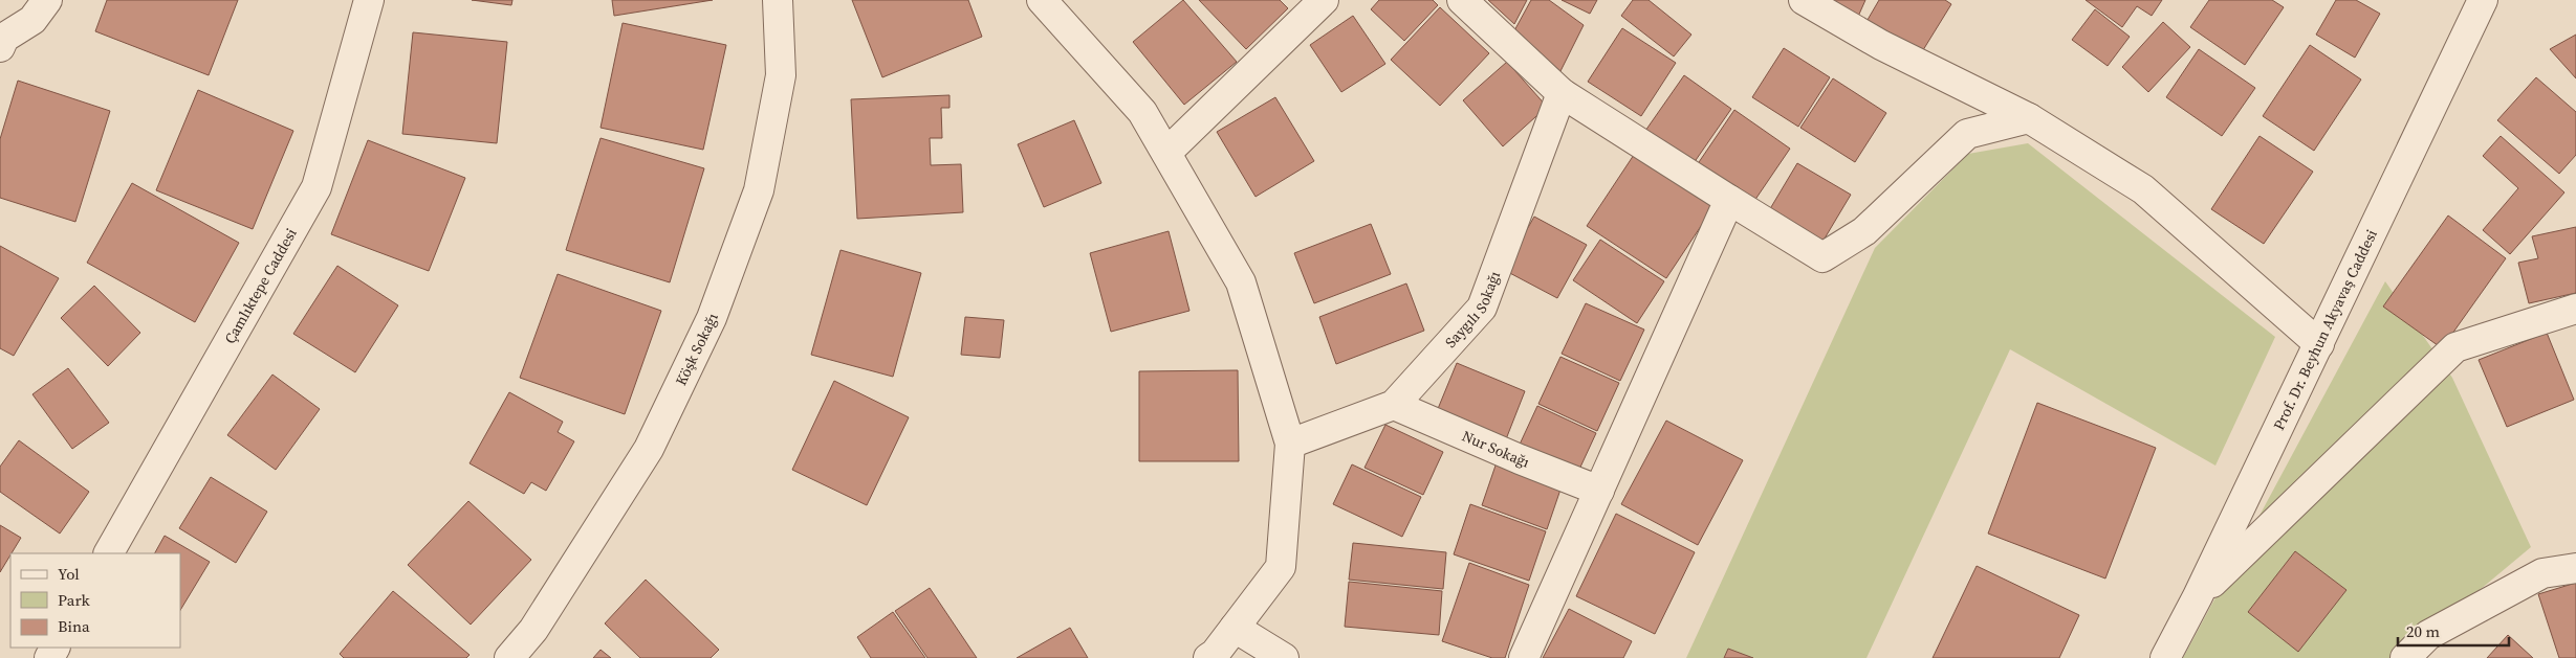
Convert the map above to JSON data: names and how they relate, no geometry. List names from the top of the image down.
{
  "streets": {
    "street": [
      "Çamlıktepe Caddesi",
      "Saygılı Sokağı",
      "Prof. Dr. Beyhun Akyavaş Caddesi",
      "Köşk Sokağı",
      "Nur Sokağı"
    ]
  },
  "crossings": [
    ["Saygılı Sokağı", "Nur Sokağı"]
  ],
  "legend": ["Yol", "Park", "Bina"],
  "scale_bar": "20 m"
}
